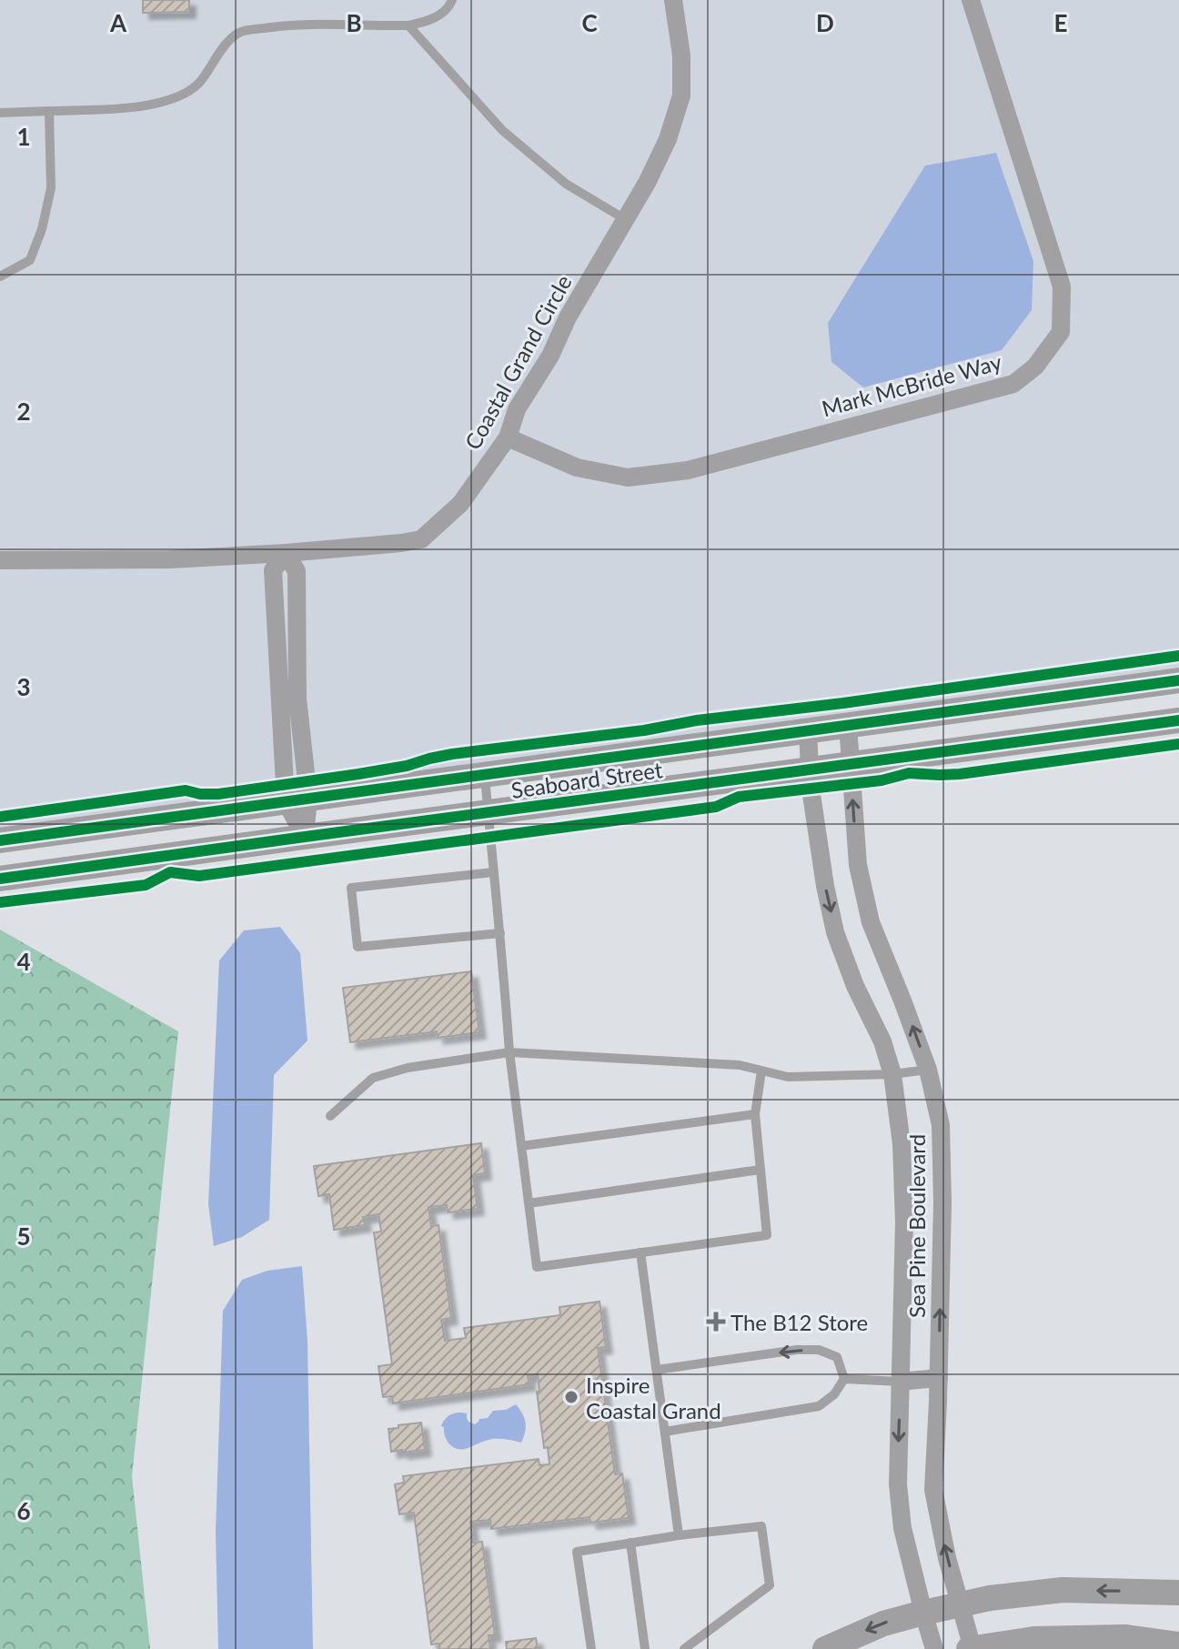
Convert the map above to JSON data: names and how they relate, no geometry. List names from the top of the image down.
{
  "streets": {
    "street": [
      "Coastal Grand Circle",
      "Mark McBride Way",
      "Seaboard Street",
      "Sea Pine Boulevard"
    ]
  },
  "crossings": [
    ["Coastal Grand Circle", "Mark McBride Way"],
    ["Seaboard Street", "Sea Pine Boulevard"]
  ],
  "places": {
    "health": ["The B12 Store"],
    "other": ["Inspire Coastal Grand"]
  },
  "grid": {
    "columns": [
      "A",
      "B",
      "C",
      "D",
      "E"
    ],
    "rows": [
      "1",
      "2",
      "3",
      "4",
      "5",
      "6"
    ]
  }
}
